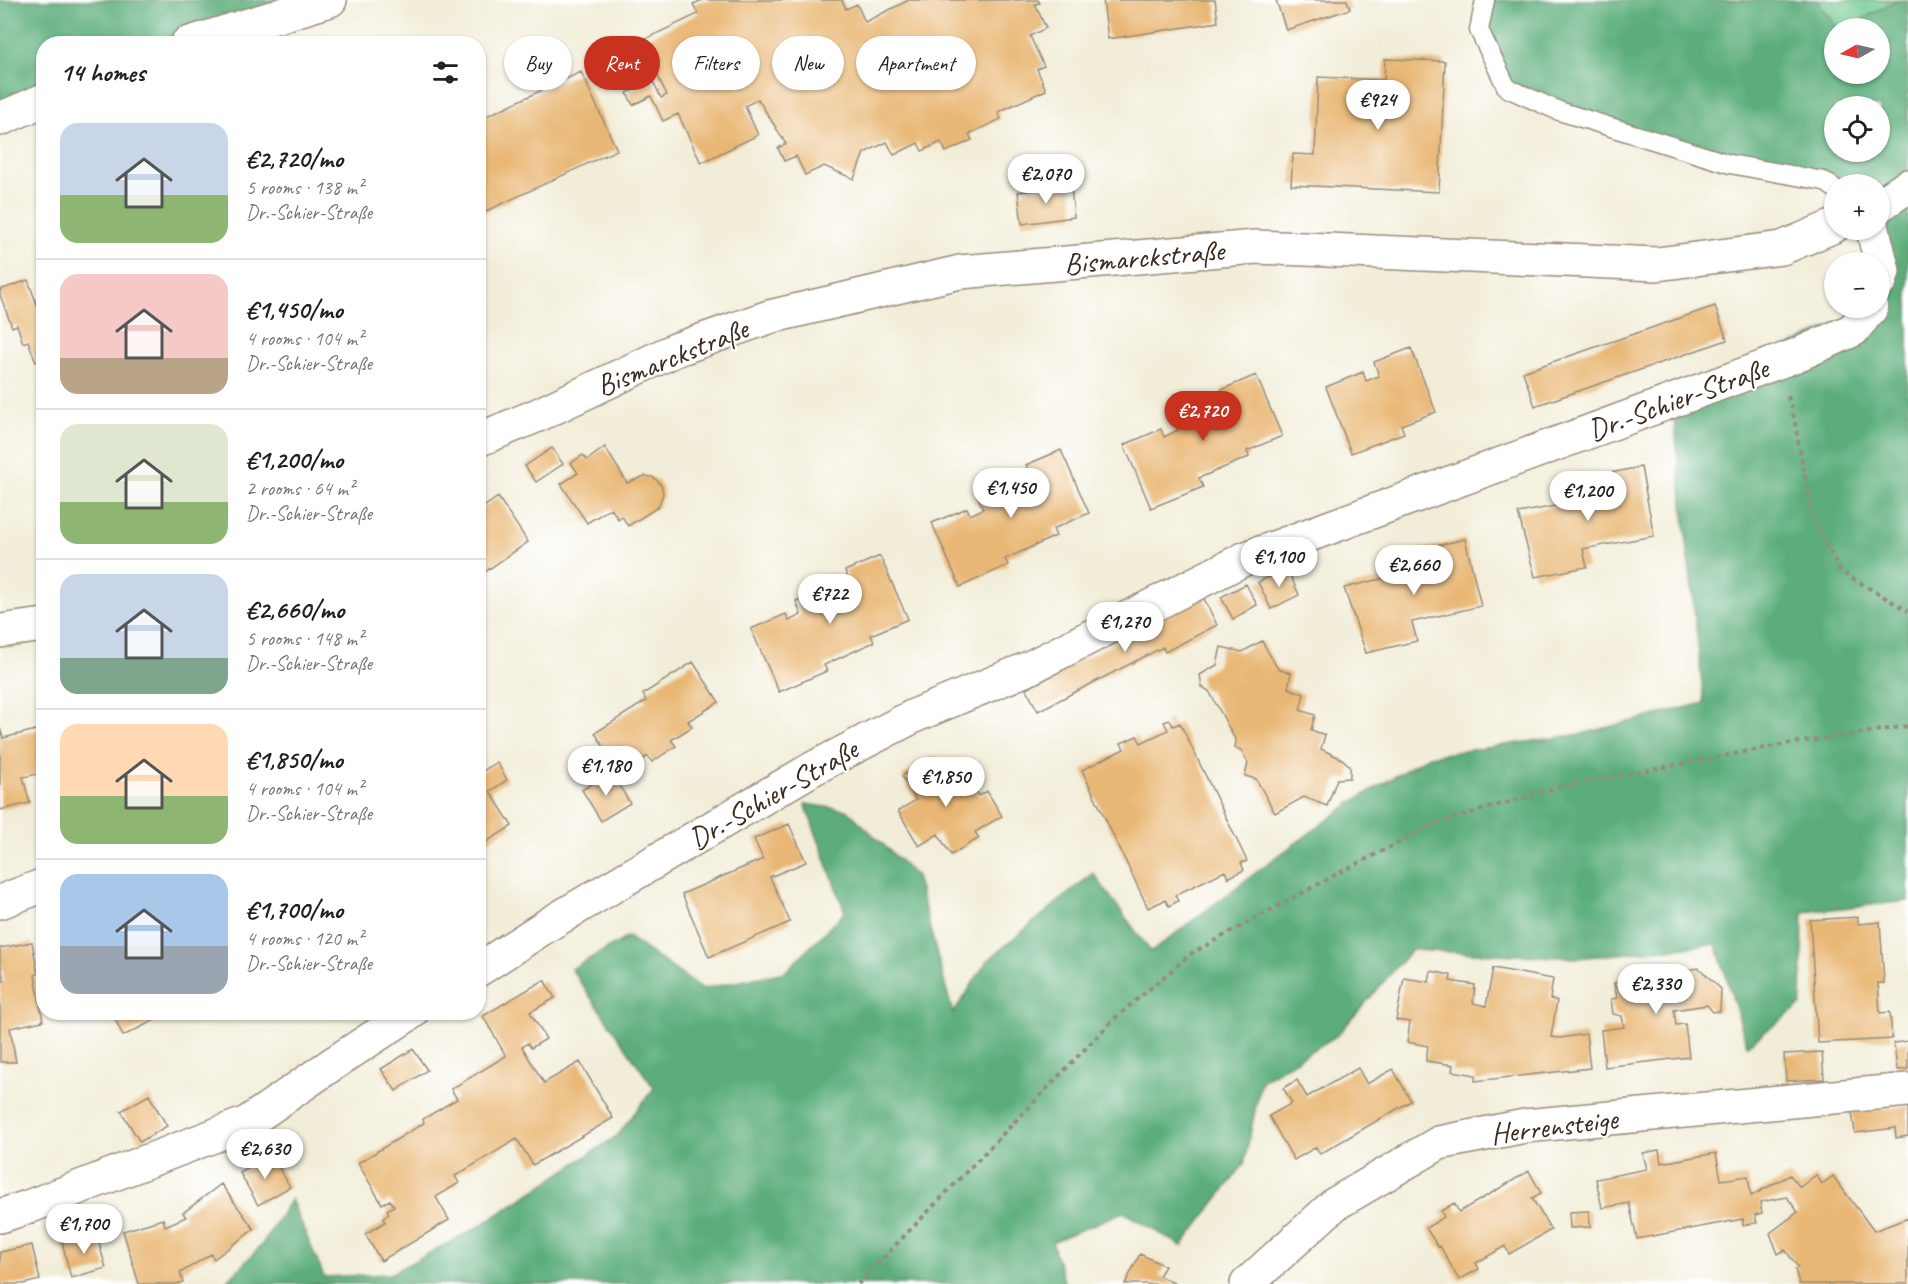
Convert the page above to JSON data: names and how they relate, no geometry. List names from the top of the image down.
{
  "streets": {
    "street": ["Bismarckstraße", "Dr.-Schier-Straße", "Herrensteige"]
  },
  "north": "left",
  "page": {
    "map_buttons": ["+", "−"],
    "chip": [
      "Buy",
      "Rent",
      "Filters",
      "New",
      "Apartment"
    ],
    "heading": "14 homes",
    "price": [
      "€924",
      "€2,070",
      "€2,720",
      "€1,450",
      "€1,200",
      "€1,100",
      "€2,660",
      "€722",
      "€1,270",
      "€1,180",
      "€1,850",
      "€2,330",
      "€2,630",
      "€1,700"
    ],
    "list": [
      {
        "name": "€2,720/mo",
        "note": "5 rooms · 138 m² · Dr.-Schier-Straße"
      },
      {
        "name": "€1,450/mo",
        "note": "4 rooms · 104 m² · Dr.-Schier-Straße"
      },
      {
        "name": "€1,200/mo",
        "note": "2 rooms · 64 m² · Dr.-Schier-Straße"
      },
      {
        "name": "€2,660/mo",
        "note": "5 rooms · 148 m² · Dr.-Schier-Straße"
      },
      {
        "name": "€1,850/mo",
        "note": "4 rooms · 104 m² · Dr.-Schier-Straße"
      },
      {
        "name": "€1,700/mo",
        "note": "4 rooms · 120 m² · Dr.-Schier-Straße"
      }
    ]
  }
}
